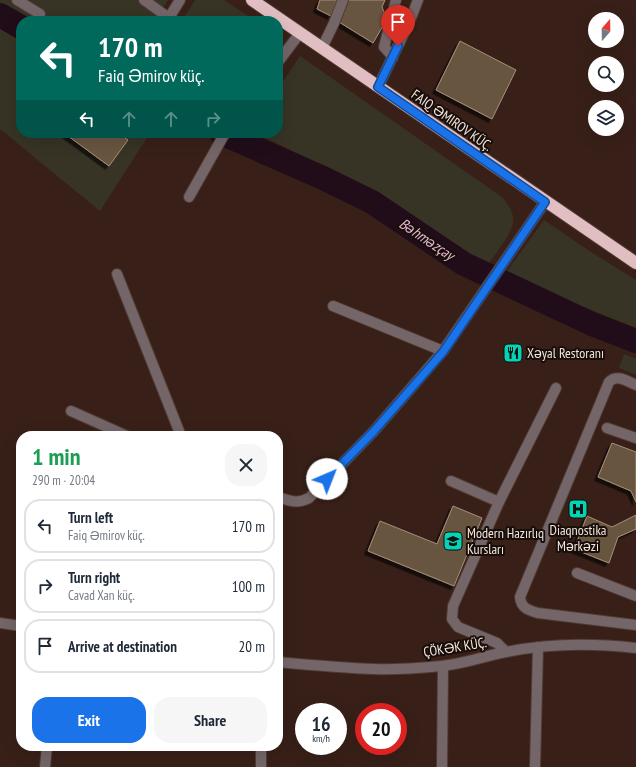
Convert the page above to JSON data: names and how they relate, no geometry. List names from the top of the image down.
{
  "streets": {
    "highway": ["FAIQ ƏMIROV KÜÇ."],
    "street": ["ÇÖKƏK KÜÇ."]
  },
  "water": ["Bəhməzçay"],
  "places": {
    "restaurant": ["Xəyal Restoranı"],
    "hospital": ["Diaqnostika Mərkəzi"],
    "school or university": ["Modern Hazırlıq Kursları"]
  },
  "north": "top",
  "page": {
    "turn": ["170 m", "Faiq Əmirov küç."],
    "heading": ["1 min", "290 m · 20:04"],
    "list": [
      {
        "name": "Turn left",
        "note": "Faiq Əmirov küç.",
        "value": "170 m"
      },
      {
        "name": "Turn right",
        "note": "Cavad Xan küç.",
        "value": "100 m"
      },
      {
        "name": "Arrive at destination",
        "value": "20 m"
      }
    ],
    "buttons": ["Exit", "Share"],
    "speed": "16 km/h",
    "limit": "20"
  }
}
